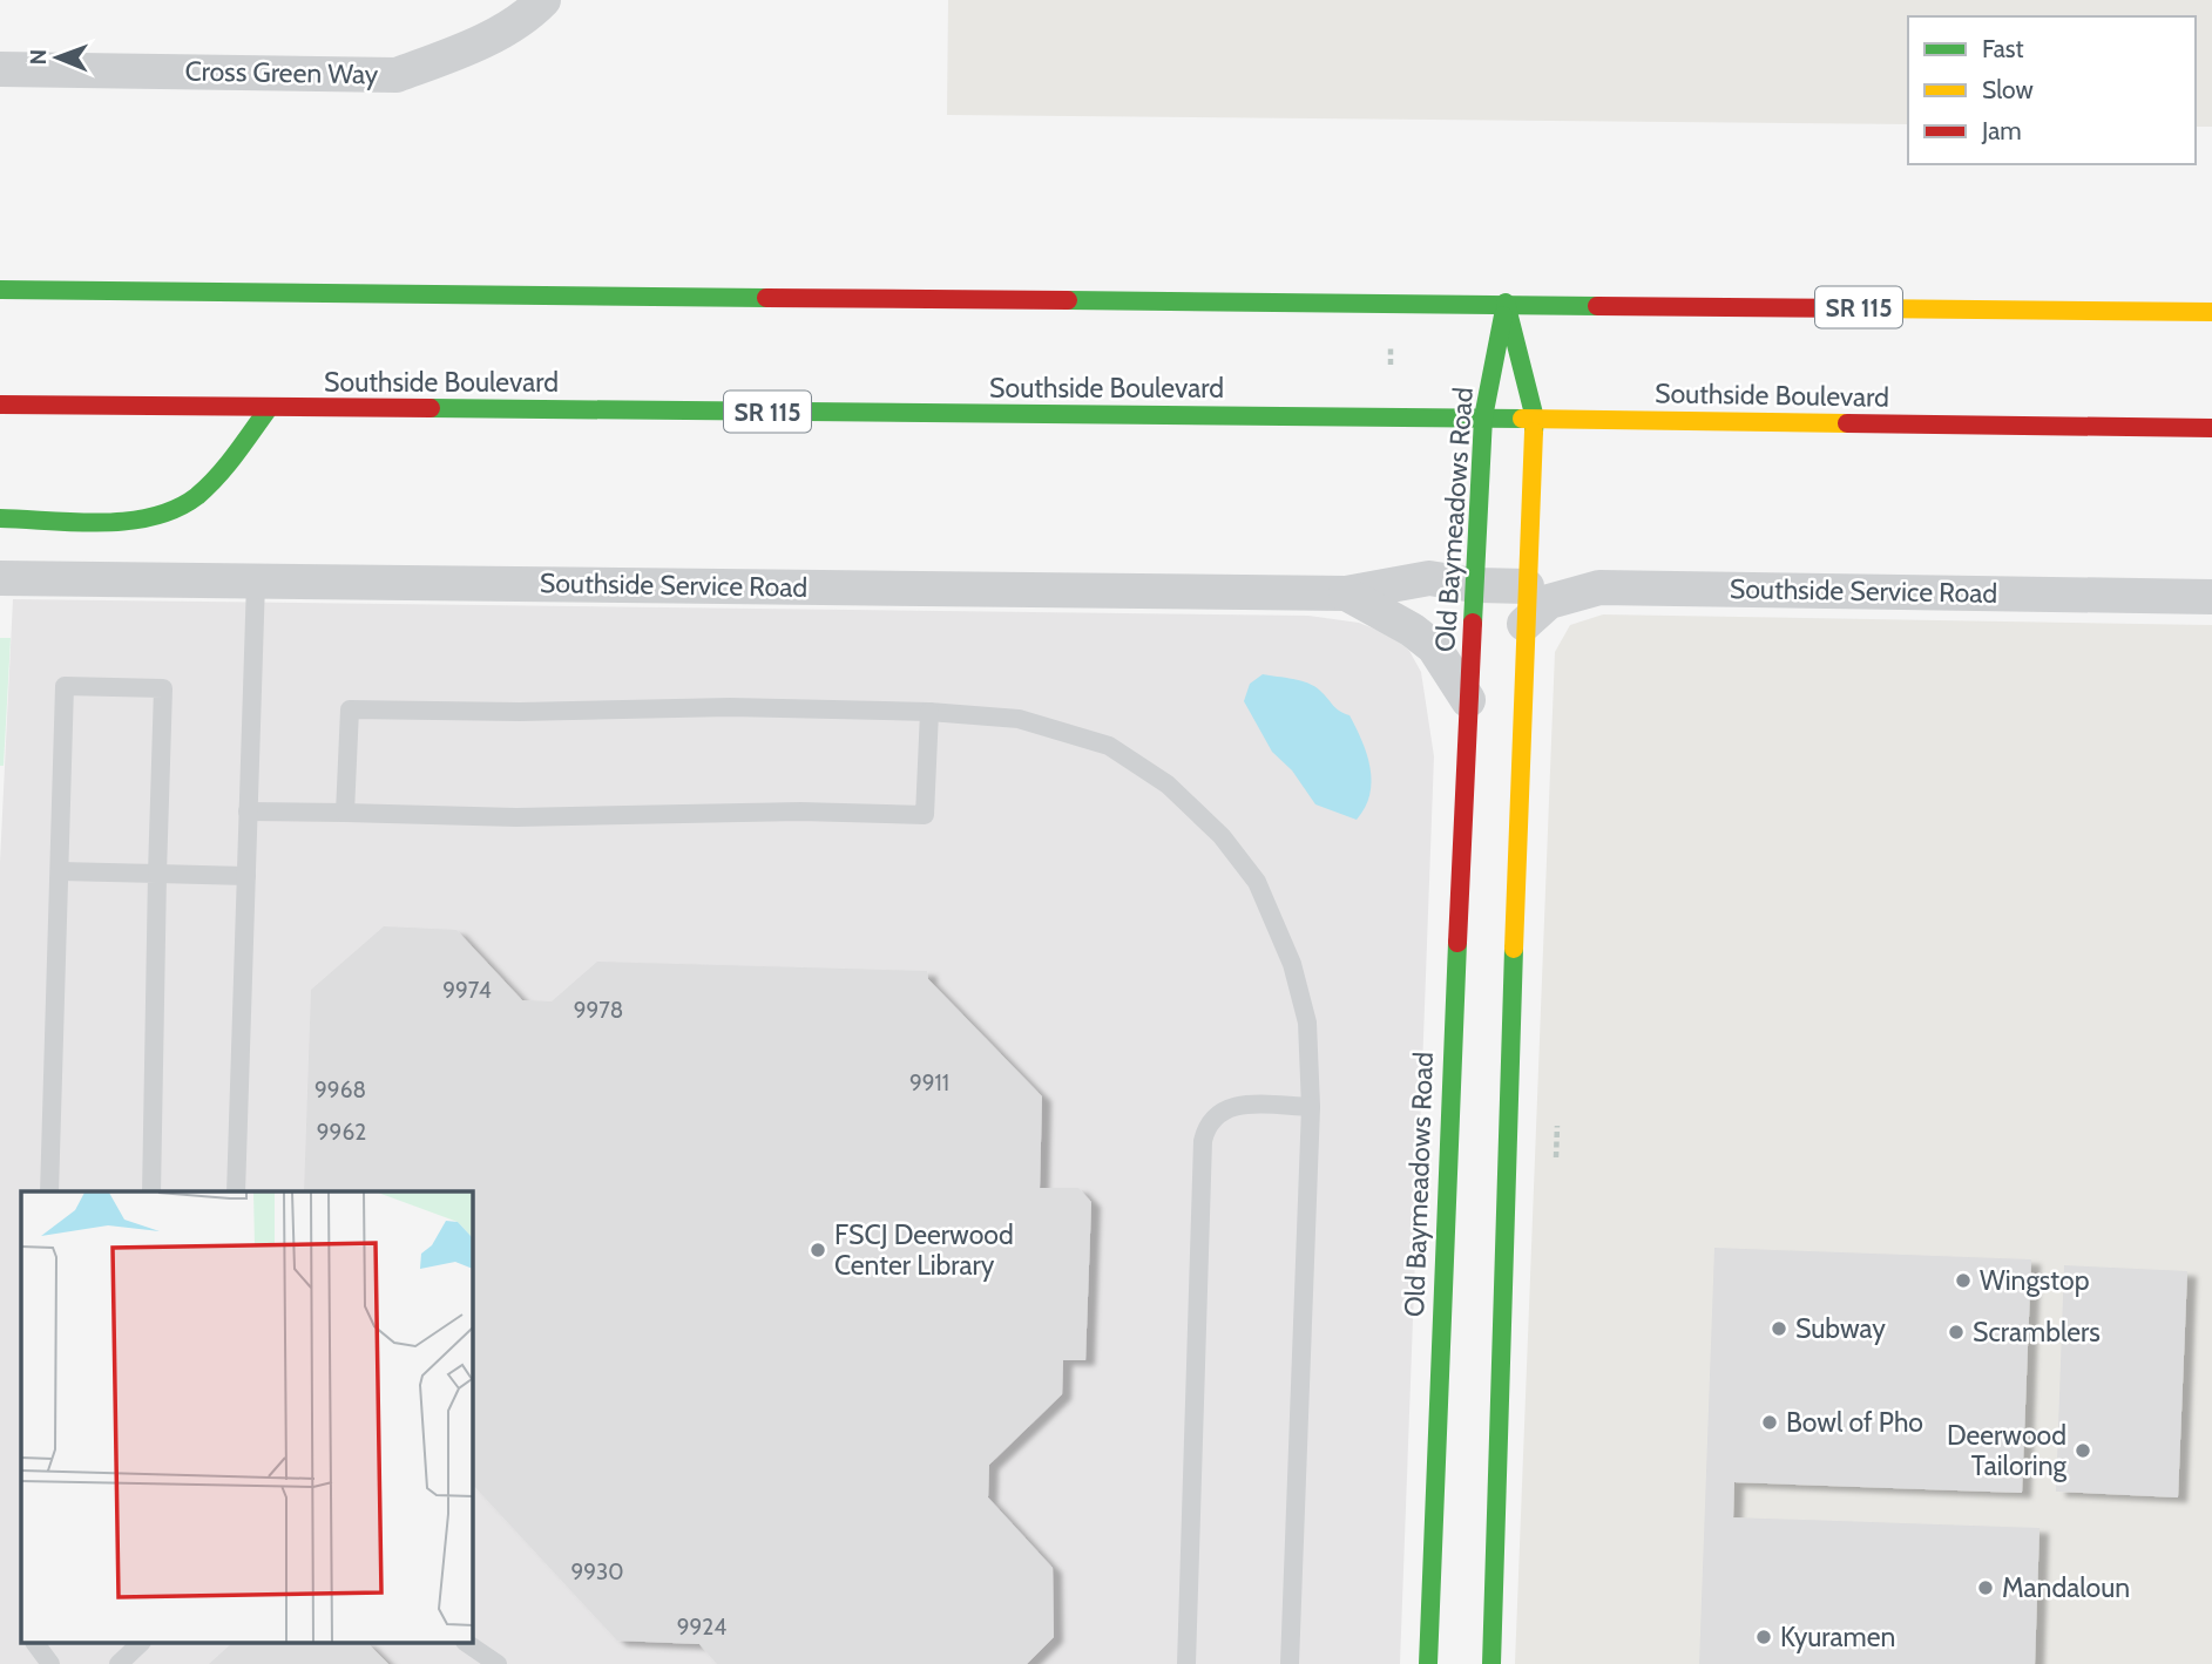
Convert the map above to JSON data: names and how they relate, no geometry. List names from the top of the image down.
{
  "streets": {
    "main road": ["SR 115", "Southside Boulevard", "Old Baymeadows Road"],
    "street": ["Cross Green Way", "Southside Service Road"]
  },
  "crossings": [
    ["SR 115", "Old Baymeadows Road"],
    ["Southside Boulevard", "Old Baymeadows Road"],
    ["Old Baymeadows Road", "Southside Service Road"]
  ],
  "places": [
    "FSCJ Deerwood Center Library",
    "Wingstop",
    "Subway",
    "Scramblers",
    "Bowl of Pho",
    "Deerwood Tailoring",
    "Mandaloun",
    "Kyuramen"
  ],
  "house_numbers": [
    "9974",
    "9978",
    "9911",
    "9968",
    "9962",
    "9930",
    "9924"
  ],
  "legend": ["Fast", "Slow", "Jam"],
  "north": "left"
}
